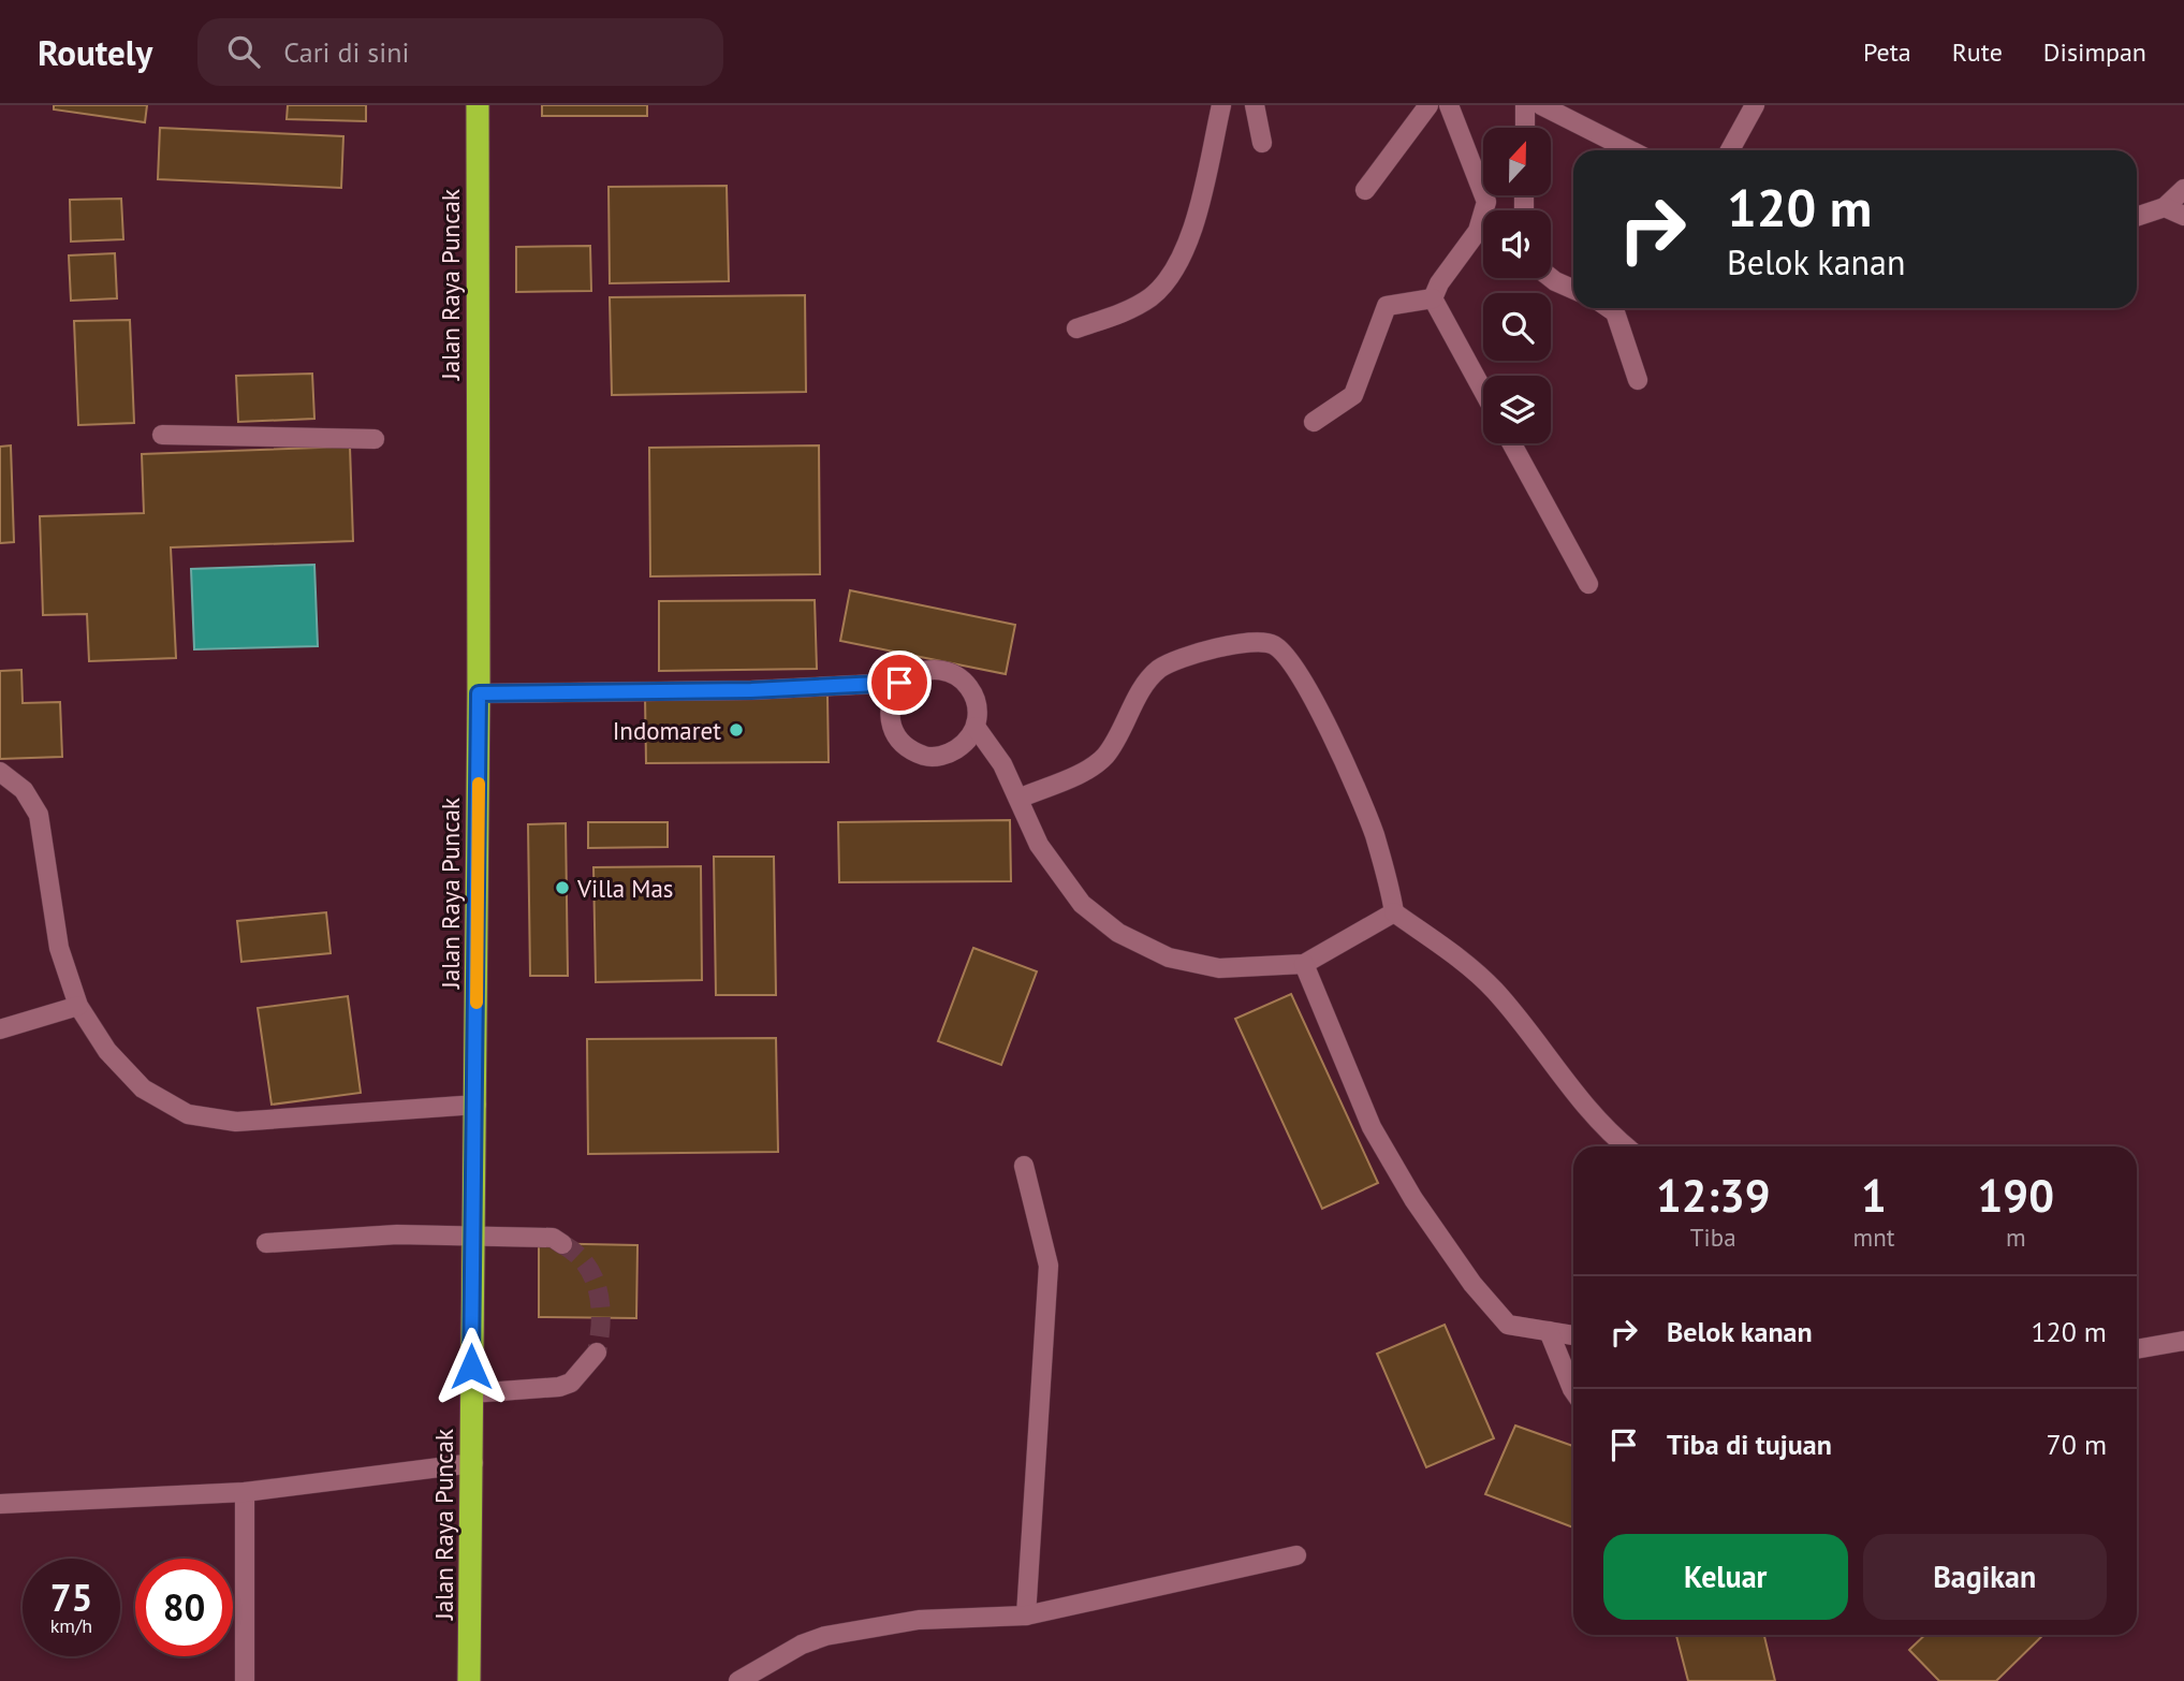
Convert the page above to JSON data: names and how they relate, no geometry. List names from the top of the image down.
{
  "streets": {
    "highway": ["Jalan Raya Puncak"]
  },
  "places": ["Indomaret", "Villa Mas"],
  "north": "top",
  "page": {
    "header": "Routely",
    "search": "Cari di sini",
    "nav": ["Peta", "Rute", "Disimpan"],
    "turn": ["120 m", "Belok kanan"],
    "eta": [
      "12:39",
      "Tiba",
      "1",
      "mnt",
      "190",
      "m"
    ],
    "list": [
      {
        "name": "Belok kanan",
        "value": "120 m"
      },
      {
        "name": "Tiba di tujuan",
        "value": "70 m"
      }
    ],
    "buttons": ["Keluar", "Bagikan"],
    "speed": "75 km/h",
    "limit": "80"
  }
}
